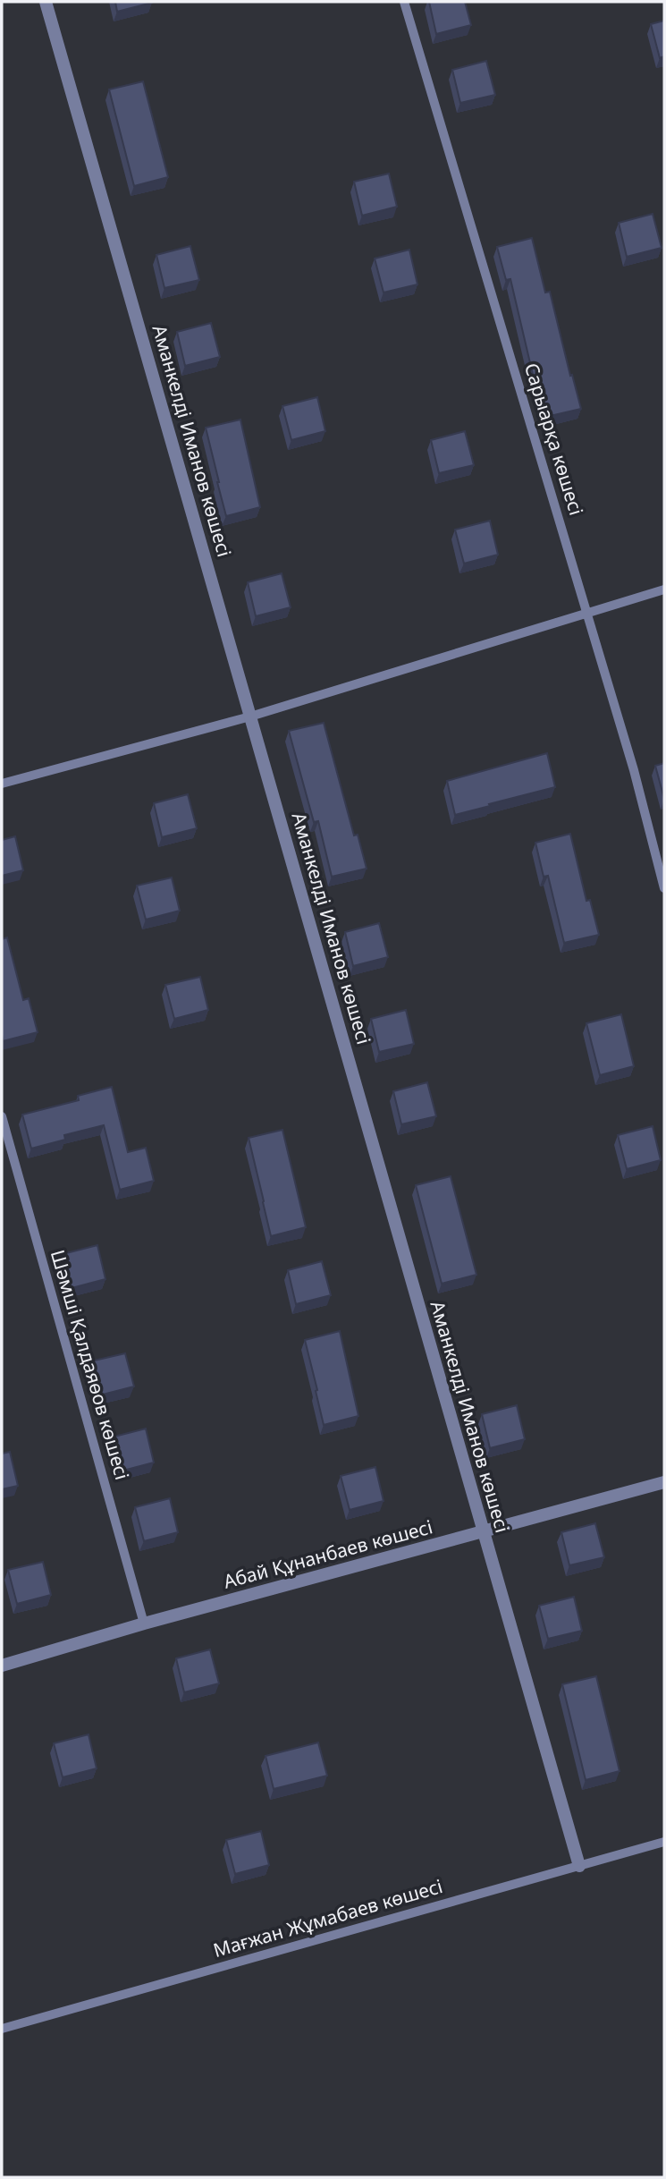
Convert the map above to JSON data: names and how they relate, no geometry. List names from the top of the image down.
{
  "streets": {
    "street": ["Аманкелді Иманов көшесі", "Абай Құнанбаев көшесі"],
    "lane": ["Сарыарқа көшесі", "Шәмші Қалдаяөов көшесі", "Мағжан Жұмабаев көшесі"]
  },
  "crossings": [
    ["Аманкелді Иманов көшесі", "Абай Құнанбаев көшесі"],
    ["Аманкелді Иманов көшесі", "Мағжан Жұмабаев көшесі"],
    ["Шәмші Қалдаяөов көшесі", "Абай Құнанбаев көшесі"]
  ]
}
